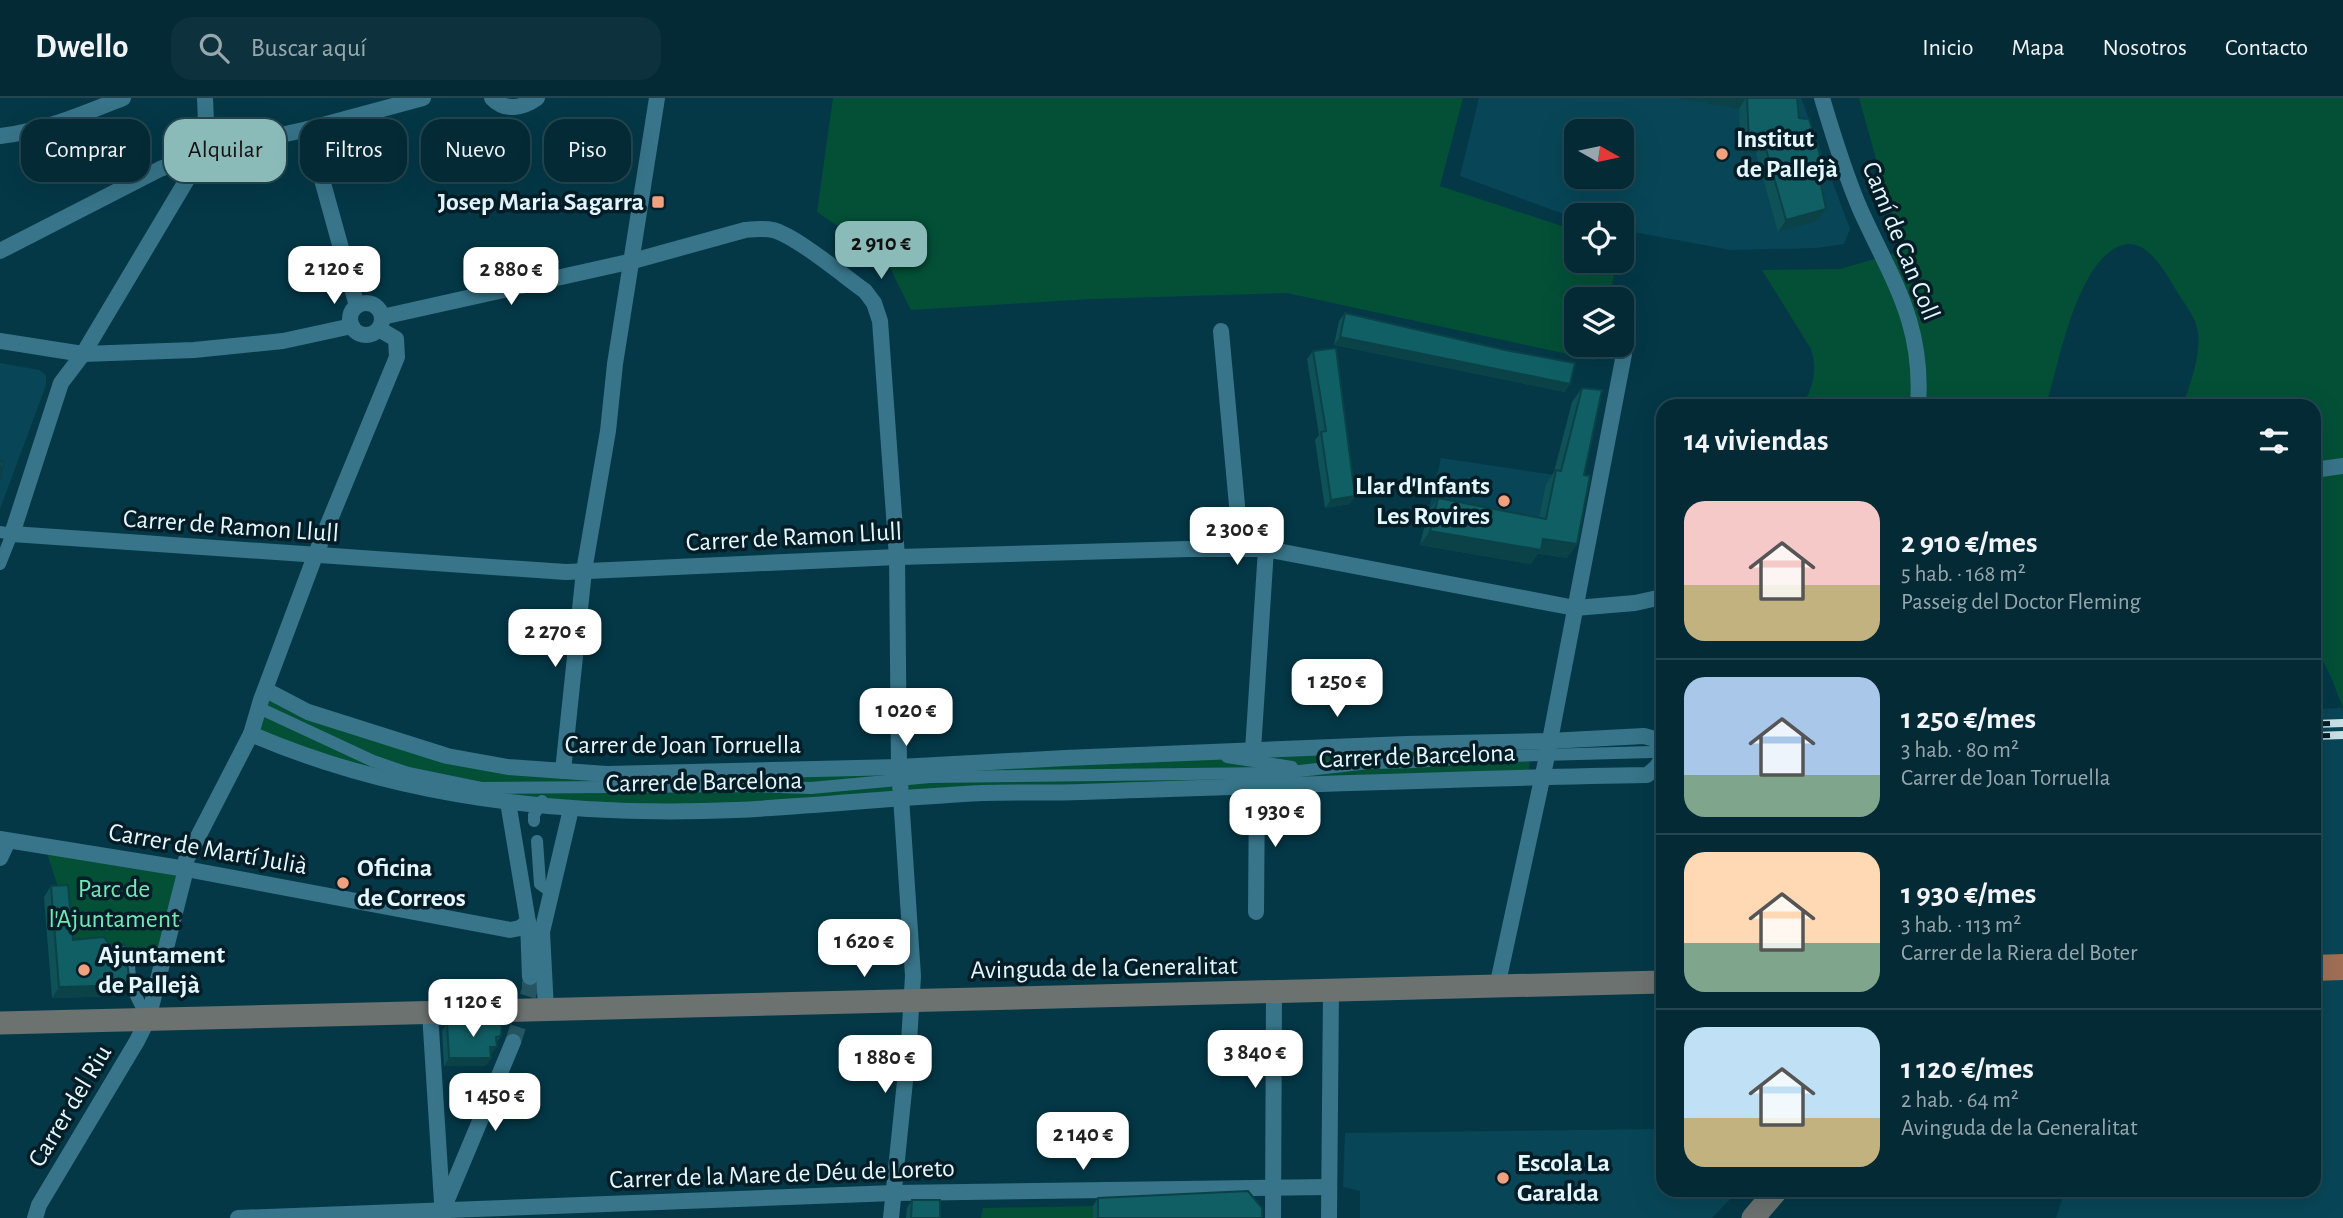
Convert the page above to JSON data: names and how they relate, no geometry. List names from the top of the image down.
{
  "streets": {
    "main road": ["Avinguda de la Generalitat"],
    "street": [
      "Camí de Can Coll",
      "Carrer de Ramon Llull",
      "Carrer de Joan Torruella",
      "Carrer de Barcelona",
      "Carrer de Martí Julià",
      "Carrer del Riu",
      "Carrer de la Mare de Déu de Loreto"
    ]
  },
  "crossings": [
    ["Carrer de Ramon Llull", "Carrer del Riu"],
    ["Carrer de Joan Torruella", "Carrer de Barcelona"],
    ["Carrer de Joan Torruella", "Carrer del Riu"],
    ["Carrer de Barcelona", "Carrer del Riu"],
    ["Carrer de Martí Julià", "Carrer del Riu"],
    ["Avinguda de la Generalitat", "Carrer del Riu"]
  ],
  "parks": ["Parc de l'Ajuntament"],
  "places": {
    "other": [
      "Institut de Pallejà",
      "Llar d'Infants Les Rovires",
      "Oficina de Correos",
      "Ajuntament de Pallejà",
      "Escola La Garalda"
    ],
    "transit": ["Josep Maria Sagarra"]
  },
  "north": "right",
  "page": {
    "header": "Dwello",
    "search": "Buscar aquí",
    "nav": [
      "Inicio",
      "Mapa",
      "Nosotros",
      "Contacto"
    ],
    "chip": [
      "Comprar",
      "Alquilar",
      "Filtros",
      "Nuevo",
      "Piso"
    ],
    "price": [
      "2 910 €",
      "2 120 €",
      "2 880 €",
      "2 300 €",
      "2 270 €",
      "1 250 €",
      "1 020 €",
      "1 930 €",
      "1 620 €",
      "1 120 €",
      "3 840 €",
      "1 880 €",
      "1 450 €",
      "2 140 €"
    ],
    "heading": "14 viviendas",
    "list": [
      {
        "name": "2 910 €/mes",
        "note": "5 hab. · 168 m² · Passeig del Doctor Fleming"
      },
      {
        "name": "1 250 €/mes",
        "note": "3 hab. · 80 m² · Carrer de Joan Torruella"
      },
      {
        "name": "1 930 €/mes",
        "note": "3 hab. · 113 m² · Carrer de la Riera del Boter"
      },
      {
        "name": "1 120 €/mes",
        "note": "2 hab. · 64 m² · Avinguda de la Generalitat"
      }
    ]
  }
}
